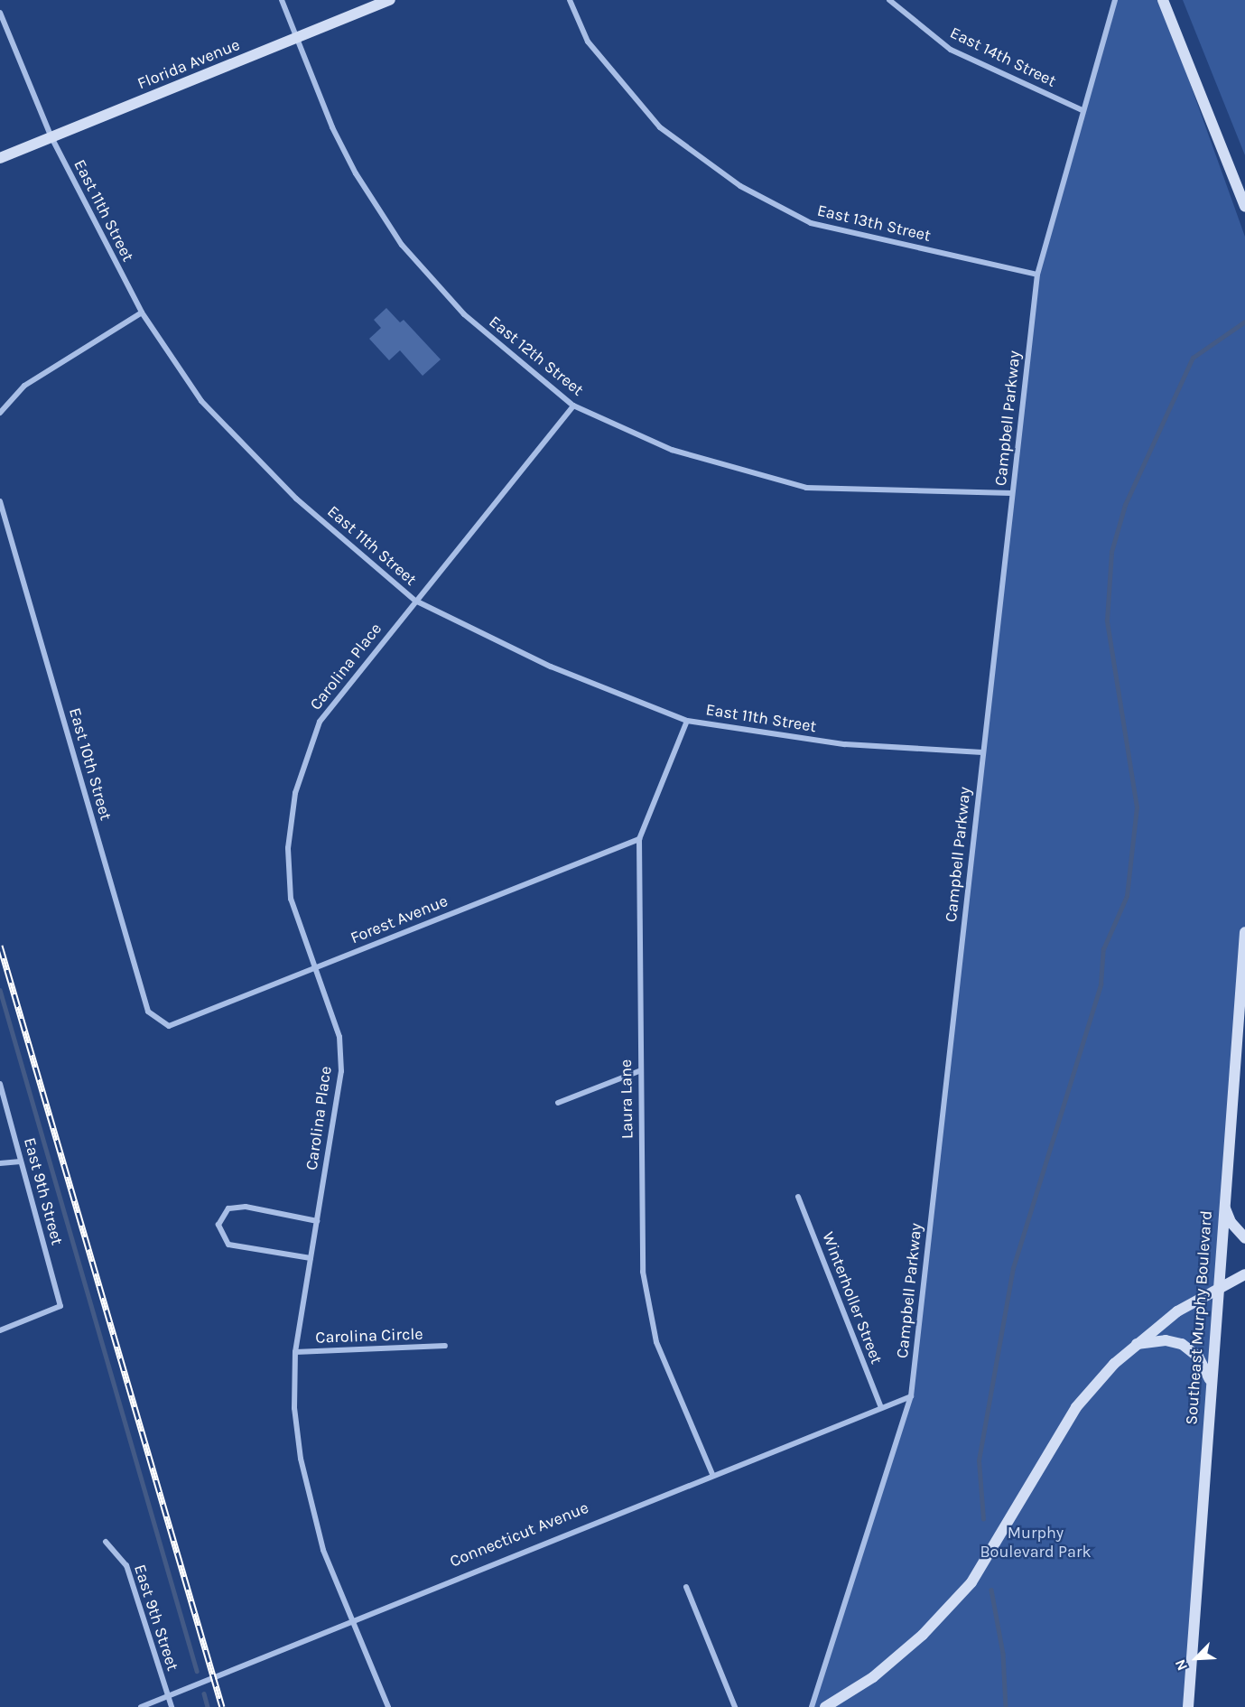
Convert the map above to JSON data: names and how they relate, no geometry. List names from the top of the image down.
{
  "streets": {
    "street": [
      "East 14th Street",
      "Florida Avenue",
      "East 11th Street",
      "East 13th Street",
      "East 12th Street",
      "Campbell Parkway",
      "Carolina Place",
      "East 10th Street",
      "Forest Avenue",
      "Laura Lane",
      "East 9th Street",
      "Winterholler Street",
      "Southeast Murphy Boulevard",
      "Carolina Circle",
      "Connecticut Avenue"
    ]
  },
  "crossings": [
    ["East 14th Street", "Campbell Parkway"],
    ["Florida Avenue", "East 11th Street"],
    ["Florida Avenue", "East 12th Street"],
    ["East 11th Street", "Campbell Parkway"],
    ["East 11th Street", "Carolina Place"],
    ["East 11th Street", "Laura Lane"],
    ["East 13th Street", "Campbell Parkway"],
    ["East 12th Street", "Campbell Parkway"],
    ["East 12th Street", "Carolina Place"],
    ["Campbell Parkway", "Connecticut Avenue"],
    ["Carolina Place", "Forest Avenue"],
    ["Carolina Place", "Carolina Circle"],
    ["Carolina Place", "Connecticut Avenue"],
    ["East 10th Street", "Forest Avenue"],
    ["Forest Avenue", "Laura Lane"],
    ["Laura Lane", "Connecticut Avenue"],
    ["East 9th Street", "Connecticut Avenue"],
    ["Winterholler Street", "Connecticut Avenue"]
  ],
  "parks": ["Murphy Boulevard Park"],
  "north": "bottom left"
}
